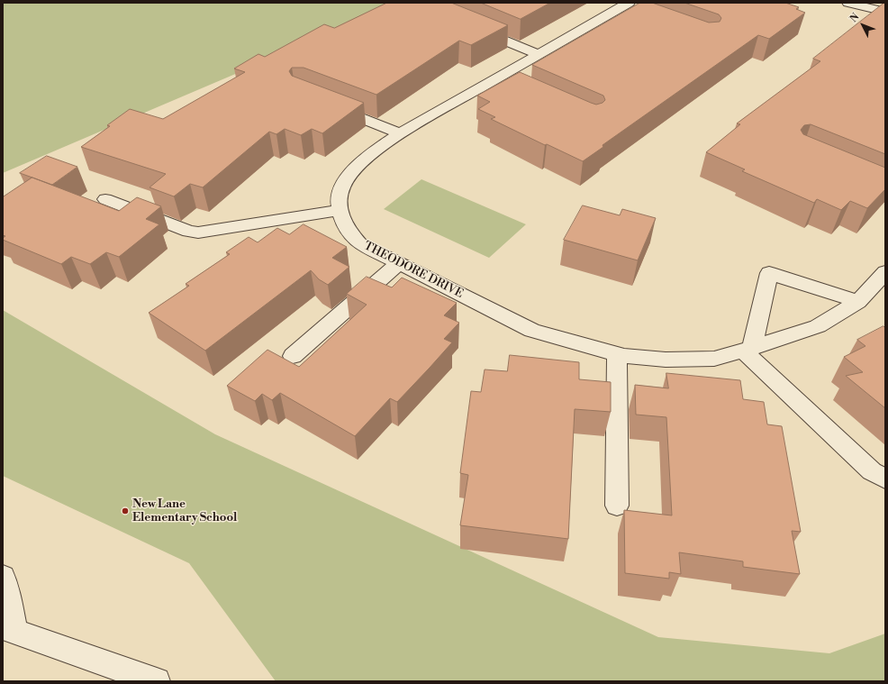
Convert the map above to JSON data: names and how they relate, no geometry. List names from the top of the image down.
{
  "streets": {
    "street": ["THEODORE DRIVE"]
  },
  "places": ["New Lane Elementary School"],
  "north": "top left"
}
